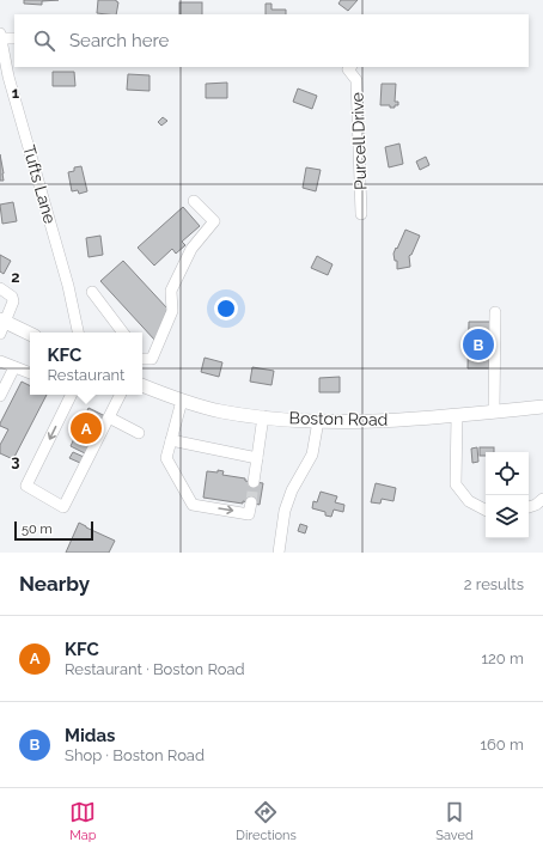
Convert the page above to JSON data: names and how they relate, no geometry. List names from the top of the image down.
{
  "streets": {
    "main road": ["Boston Road"],
    "street": ["Purcell Drive", "Tufts Lane"]
  },
  "scale_bar": "50 m",
  "page": {
    "search": "Search here",
    "pins": ["B", "A"],
    "popup": ["KFC", "Restaurant"],
    "scale": "50 m",
    "heading": ["Nearby", "2 results"],
    "list": [
      {
        "mark": "A",
        "name": "KFC",
        "note": "Restaurant · Boston Road",
        "value": "120 m"
      },
      {
        "mark": "B",
        "name": "Midas",
        "note": "Shop · Boston Road",
        "value": "160 m"
      }
    ],
    "nav": ["Map", "Directions", "Saved"]
  },
  "grid": {
    "rows": ["1", "2", "3"]
  }
}
